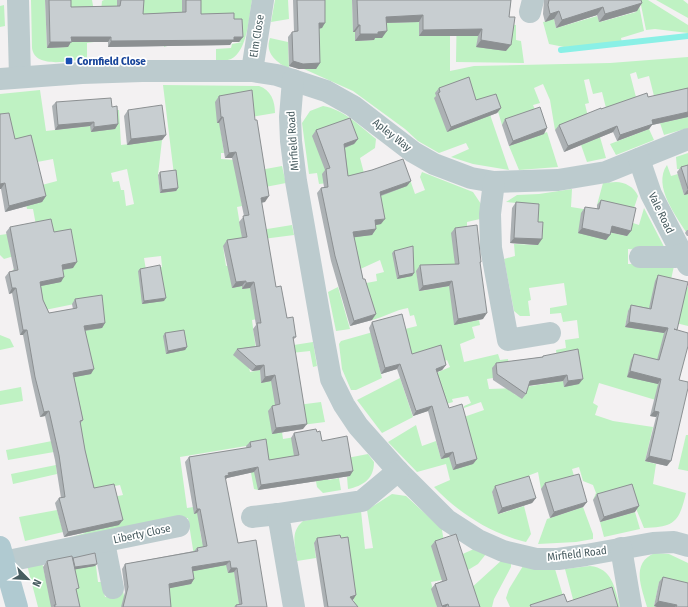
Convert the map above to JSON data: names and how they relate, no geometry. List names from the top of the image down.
{
  "streets": {
    "street": [
      "Elm Close",
      "Apley Way",
      "Mirfield Road",
      "Vale Road",
      "Liberty Close"
    ]
  },
  "crossings": [
    ["Apley Way", "Mirfield Road"],
    ["Apley Way", "Vale Road"]
  ],
  "places": {
    "transit": ["Cornfield Close"]
  },
  "north": "bottom right"
}
